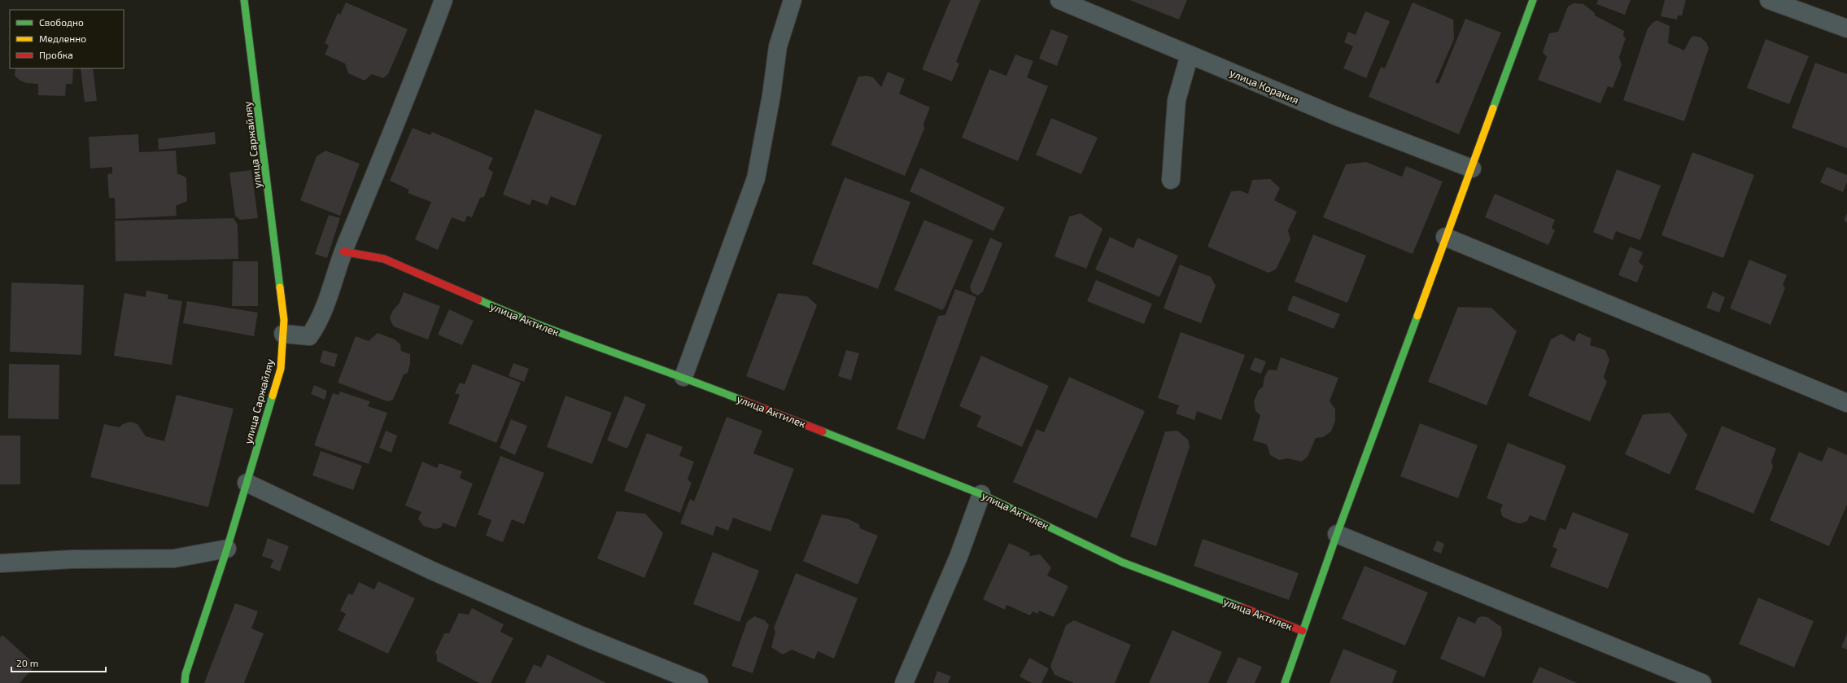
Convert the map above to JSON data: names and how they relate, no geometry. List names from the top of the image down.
{
  "streets": {
    "street": ["улица Коракия", "улица Саржайляу", "улица Актилек"]
  },
  "legend": ["Свободно", "Медленно", "Пробка"],
  "scale_bar": "20 m"
}
